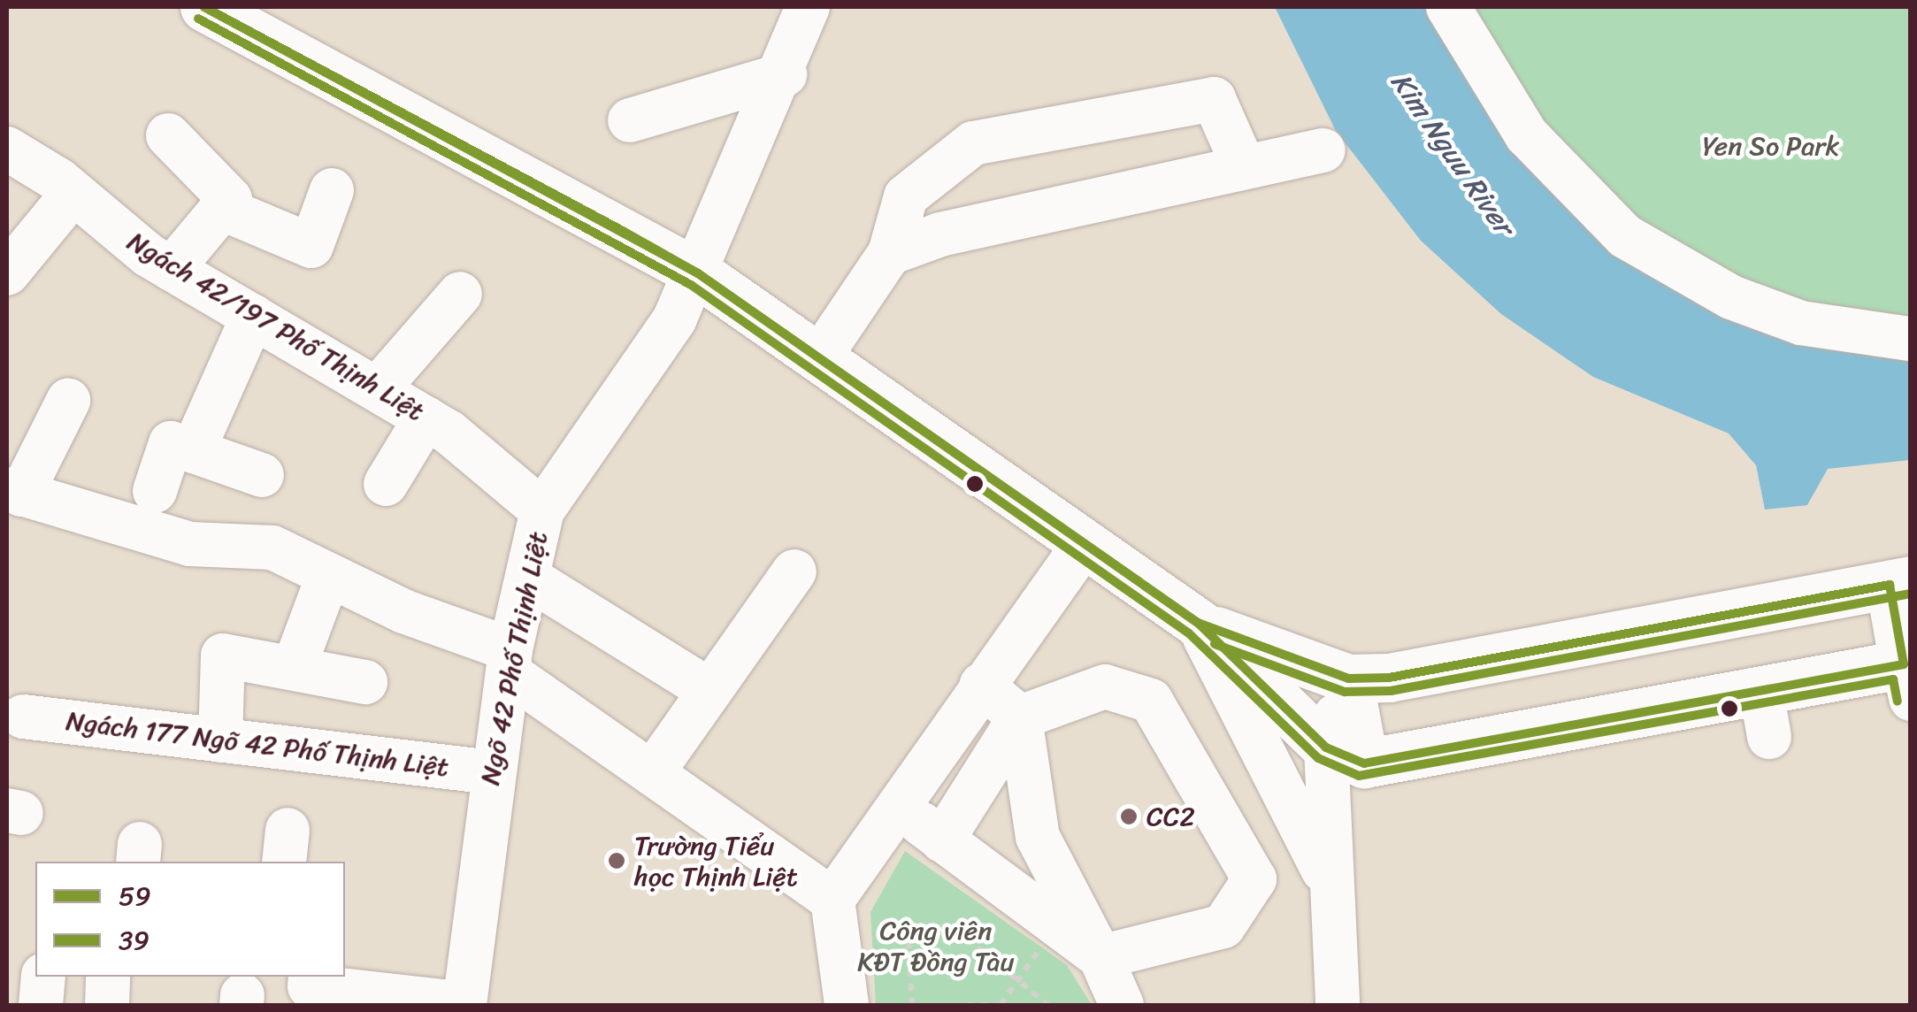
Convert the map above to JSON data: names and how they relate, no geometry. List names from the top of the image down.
{
  "streets": {
    "street": ["Ngách 42/197 Phố Thịnh Liệt", "Ngõ 42 Phố Thịnh Liệt", "Ngách 177 Ngõ 42 Phố Thịnh Liệt"]
  },
  "crossings": [
    ["Ngách 42/197 Phố Thịnh Liệt", "Ngõ 42 Phố Thịnh Liệt"],
    ["Ngõ 42 Phố Thịnh Liệt", "Ngách 177 Ngõ 42 Phố Thịnh Liệt"]
  ],
  "water": ["Kim Nguu River"],
  "parks": ["Yen So Park", "Công viên KĐT Đồng Tàu"],
  "places": ["CC2", "Trường Tiểu học Thịnh Liệt"],
  "lines": ["transit line 59", "transit line 39"],
  "legend": ["59", "39"]
}
